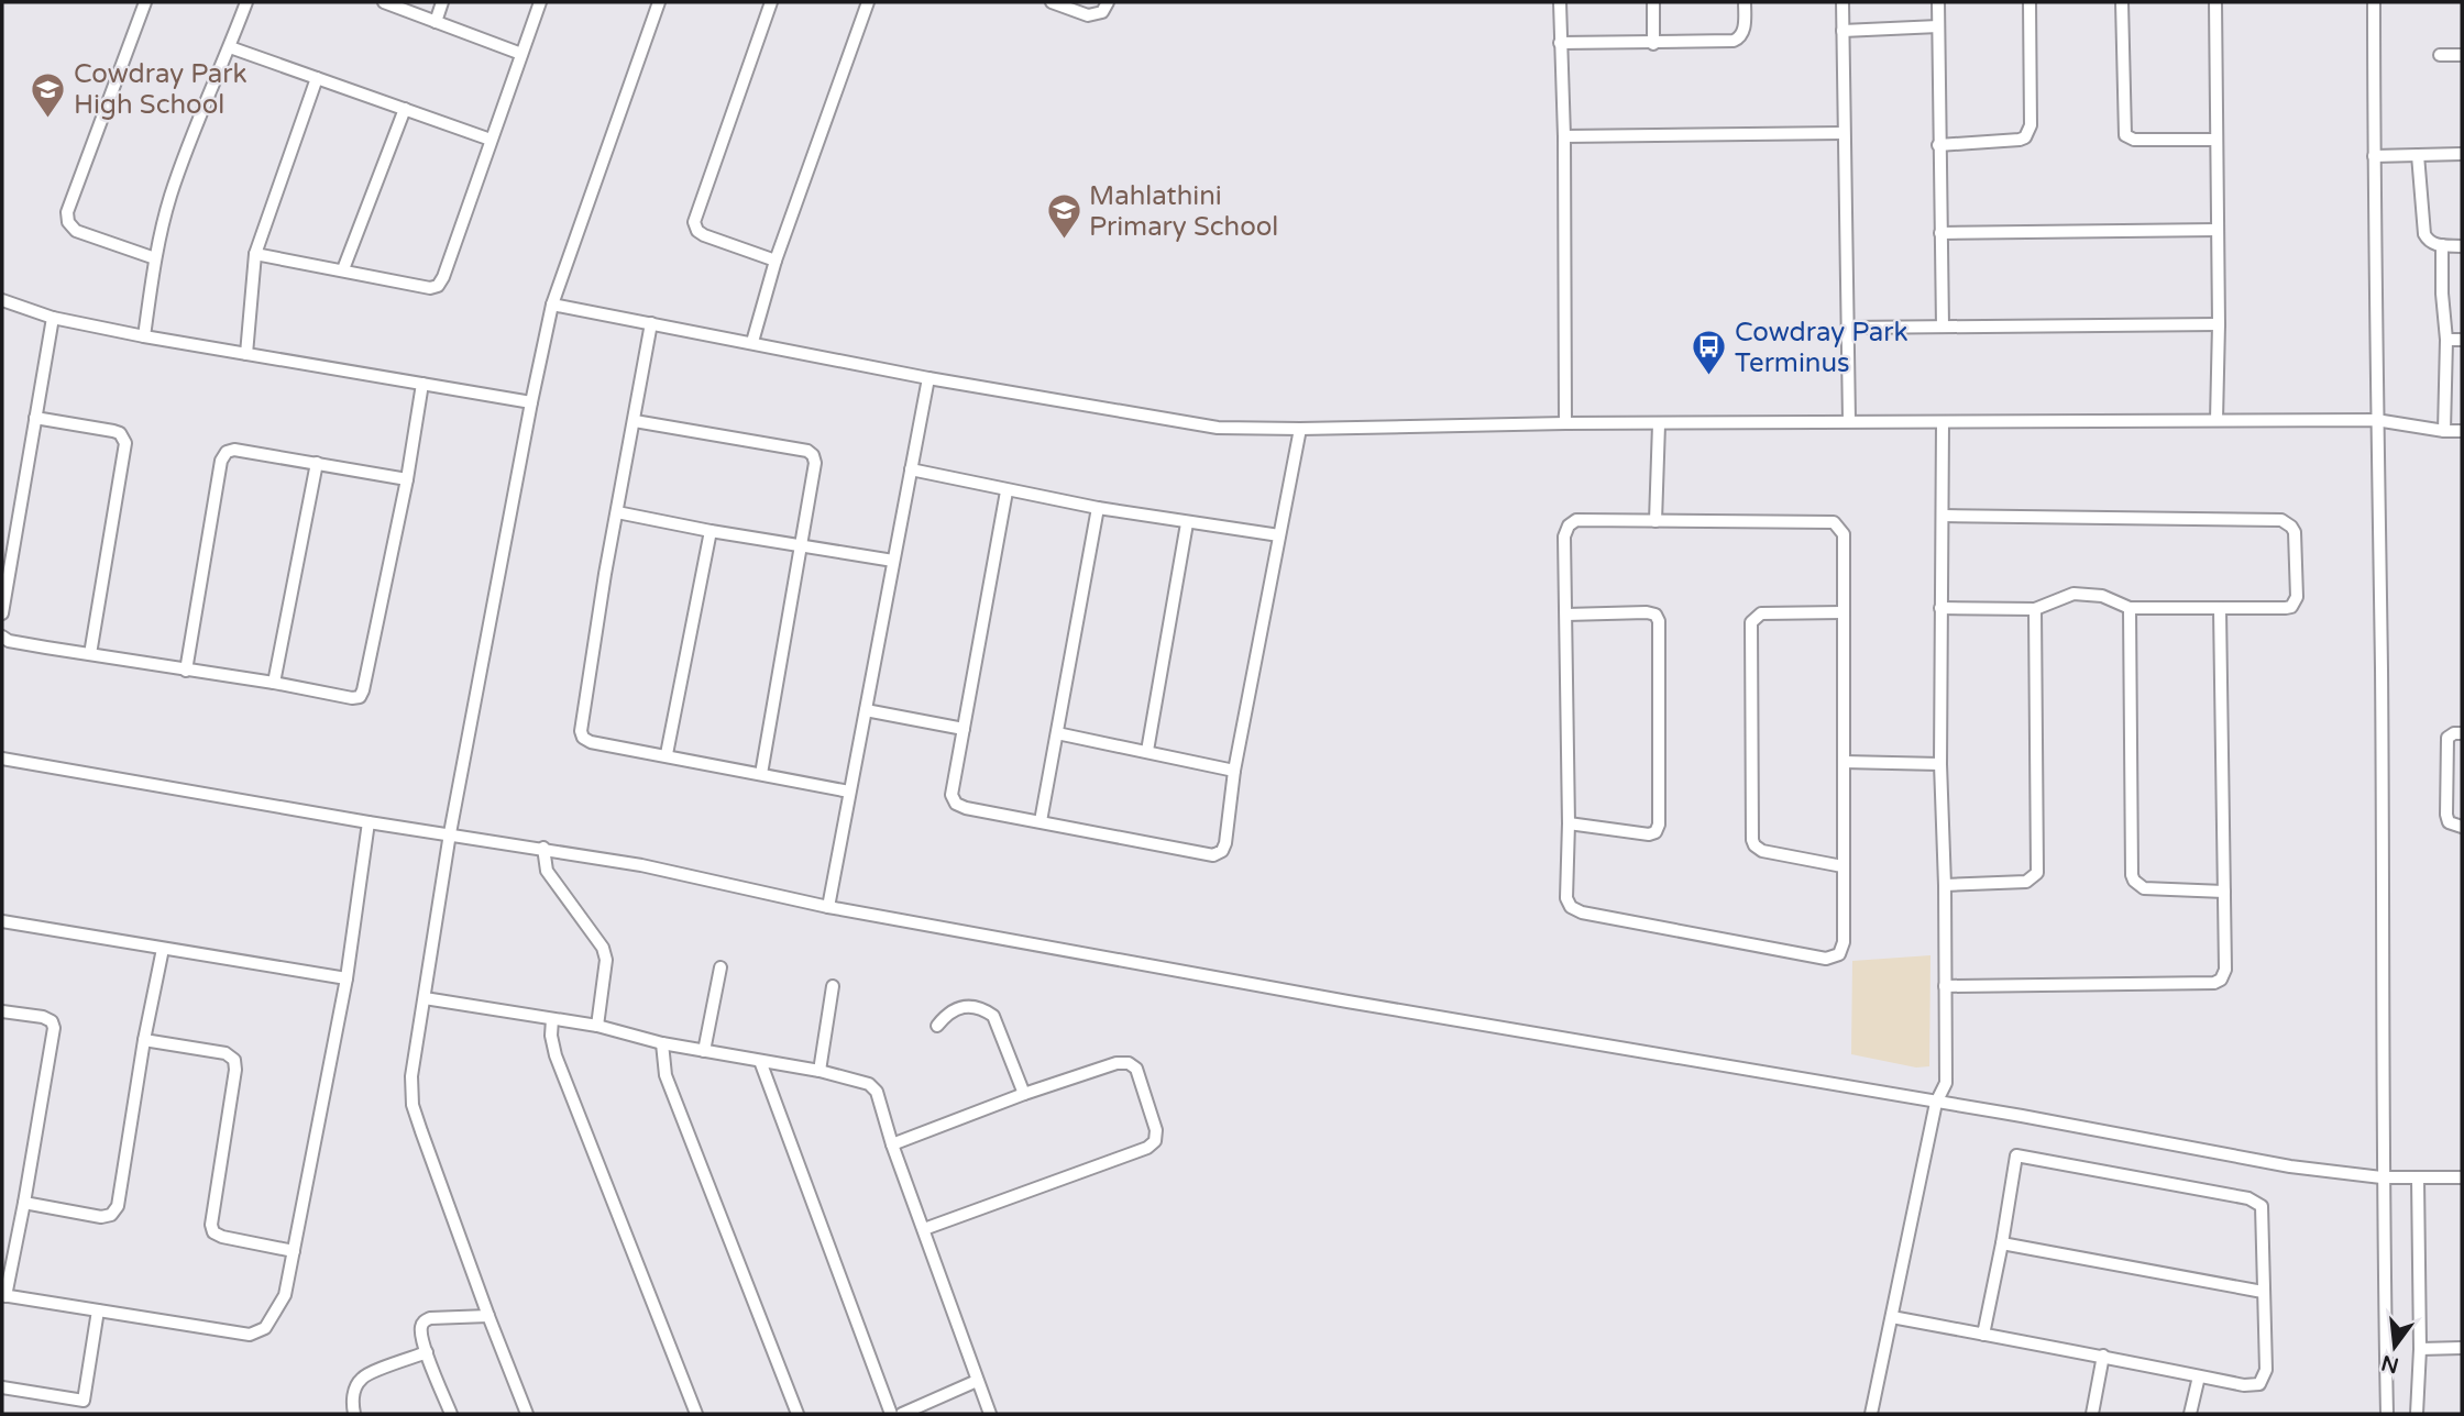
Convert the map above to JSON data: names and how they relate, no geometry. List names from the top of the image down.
{
  "places": {
    "school or university": ["Cowdray Park High School", "Mahlathini Primary School"],
    "bus stop": ["Cowdray Park Terminus"]
  },
  "north": "bottom"
}
